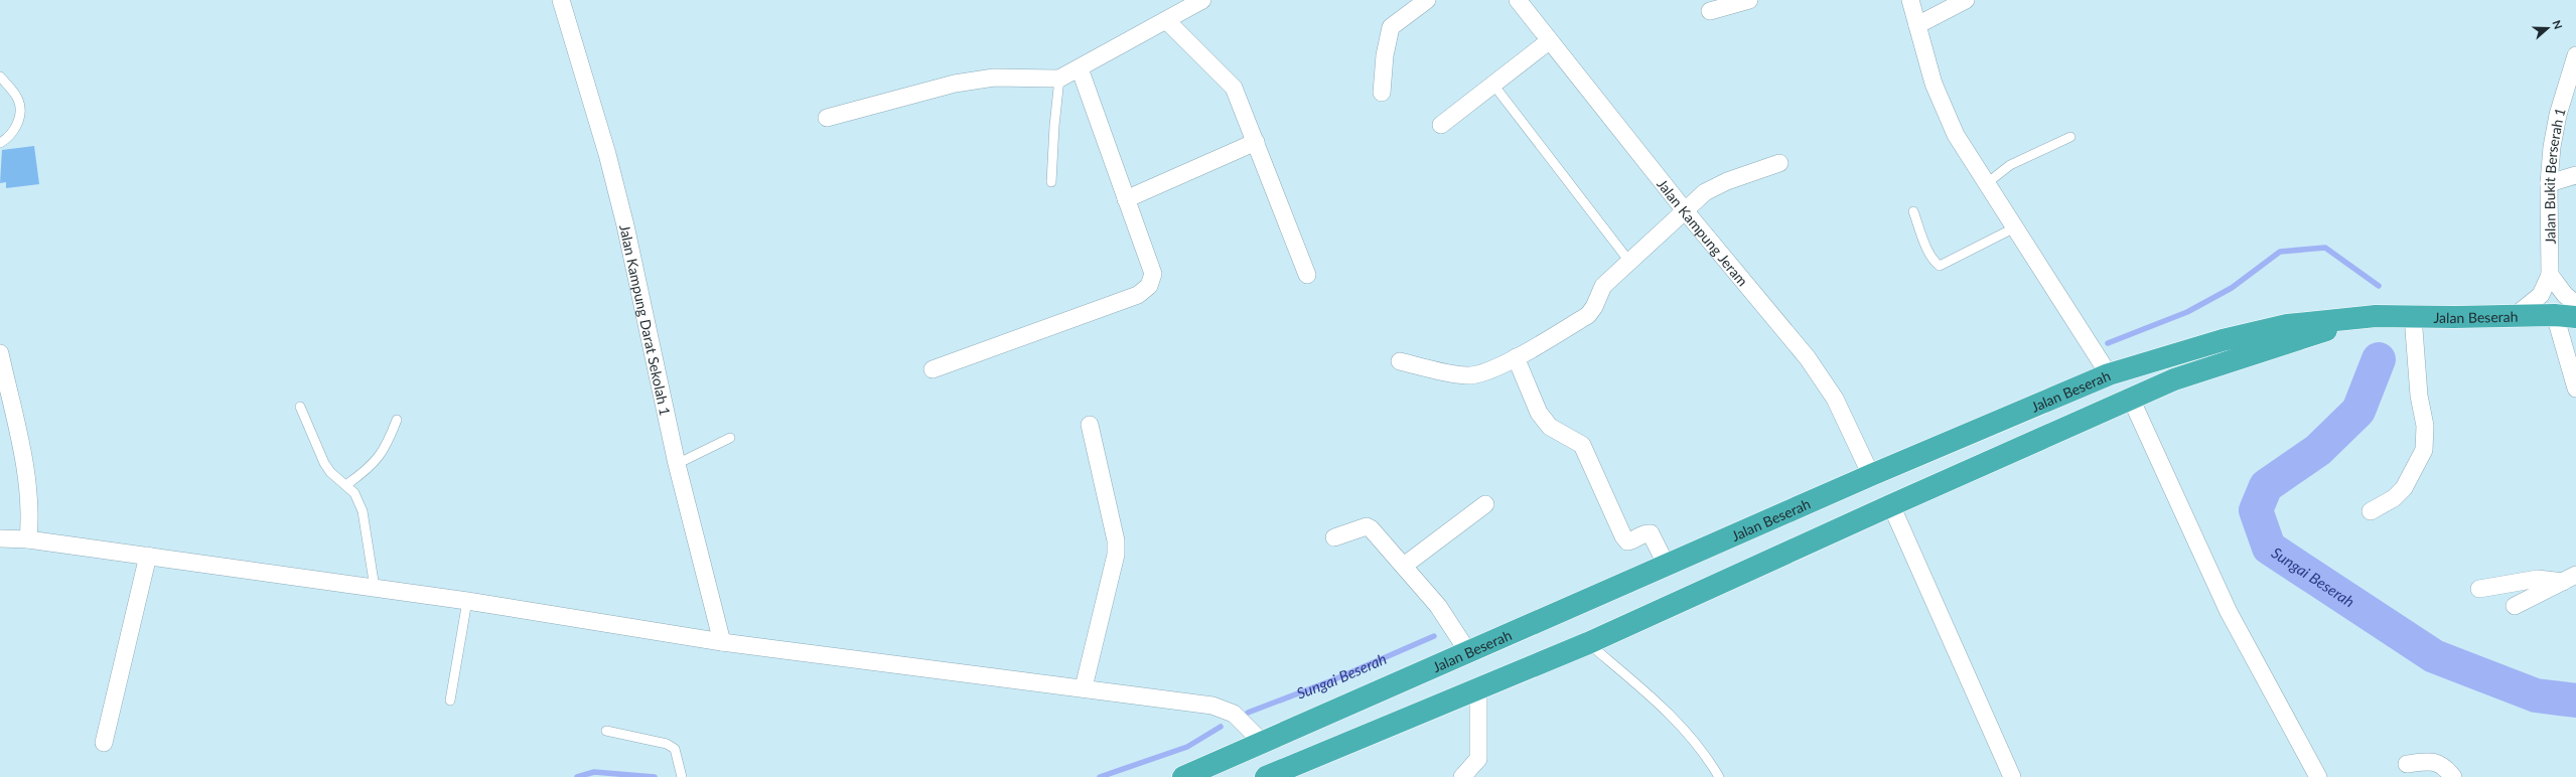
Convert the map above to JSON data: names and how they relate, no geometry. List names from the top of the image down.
{
  "streets": {
    "highway": ["Jalan Beserah"],
    "street": ["Jalan Bukit Berserah 1", "Jalan Kampung Jeram", "Jalan Kampung Darat Sekolah 1"]
  },
  "crossings": [
    ["Jalan Bukit Berserah 1", "Jalan Beserah"],
    ["Jalan Kampung Jeram", "Jalan Beserah"]
  ],
  "water": ["Sungai Beserah"],
  "north": "right"
}
